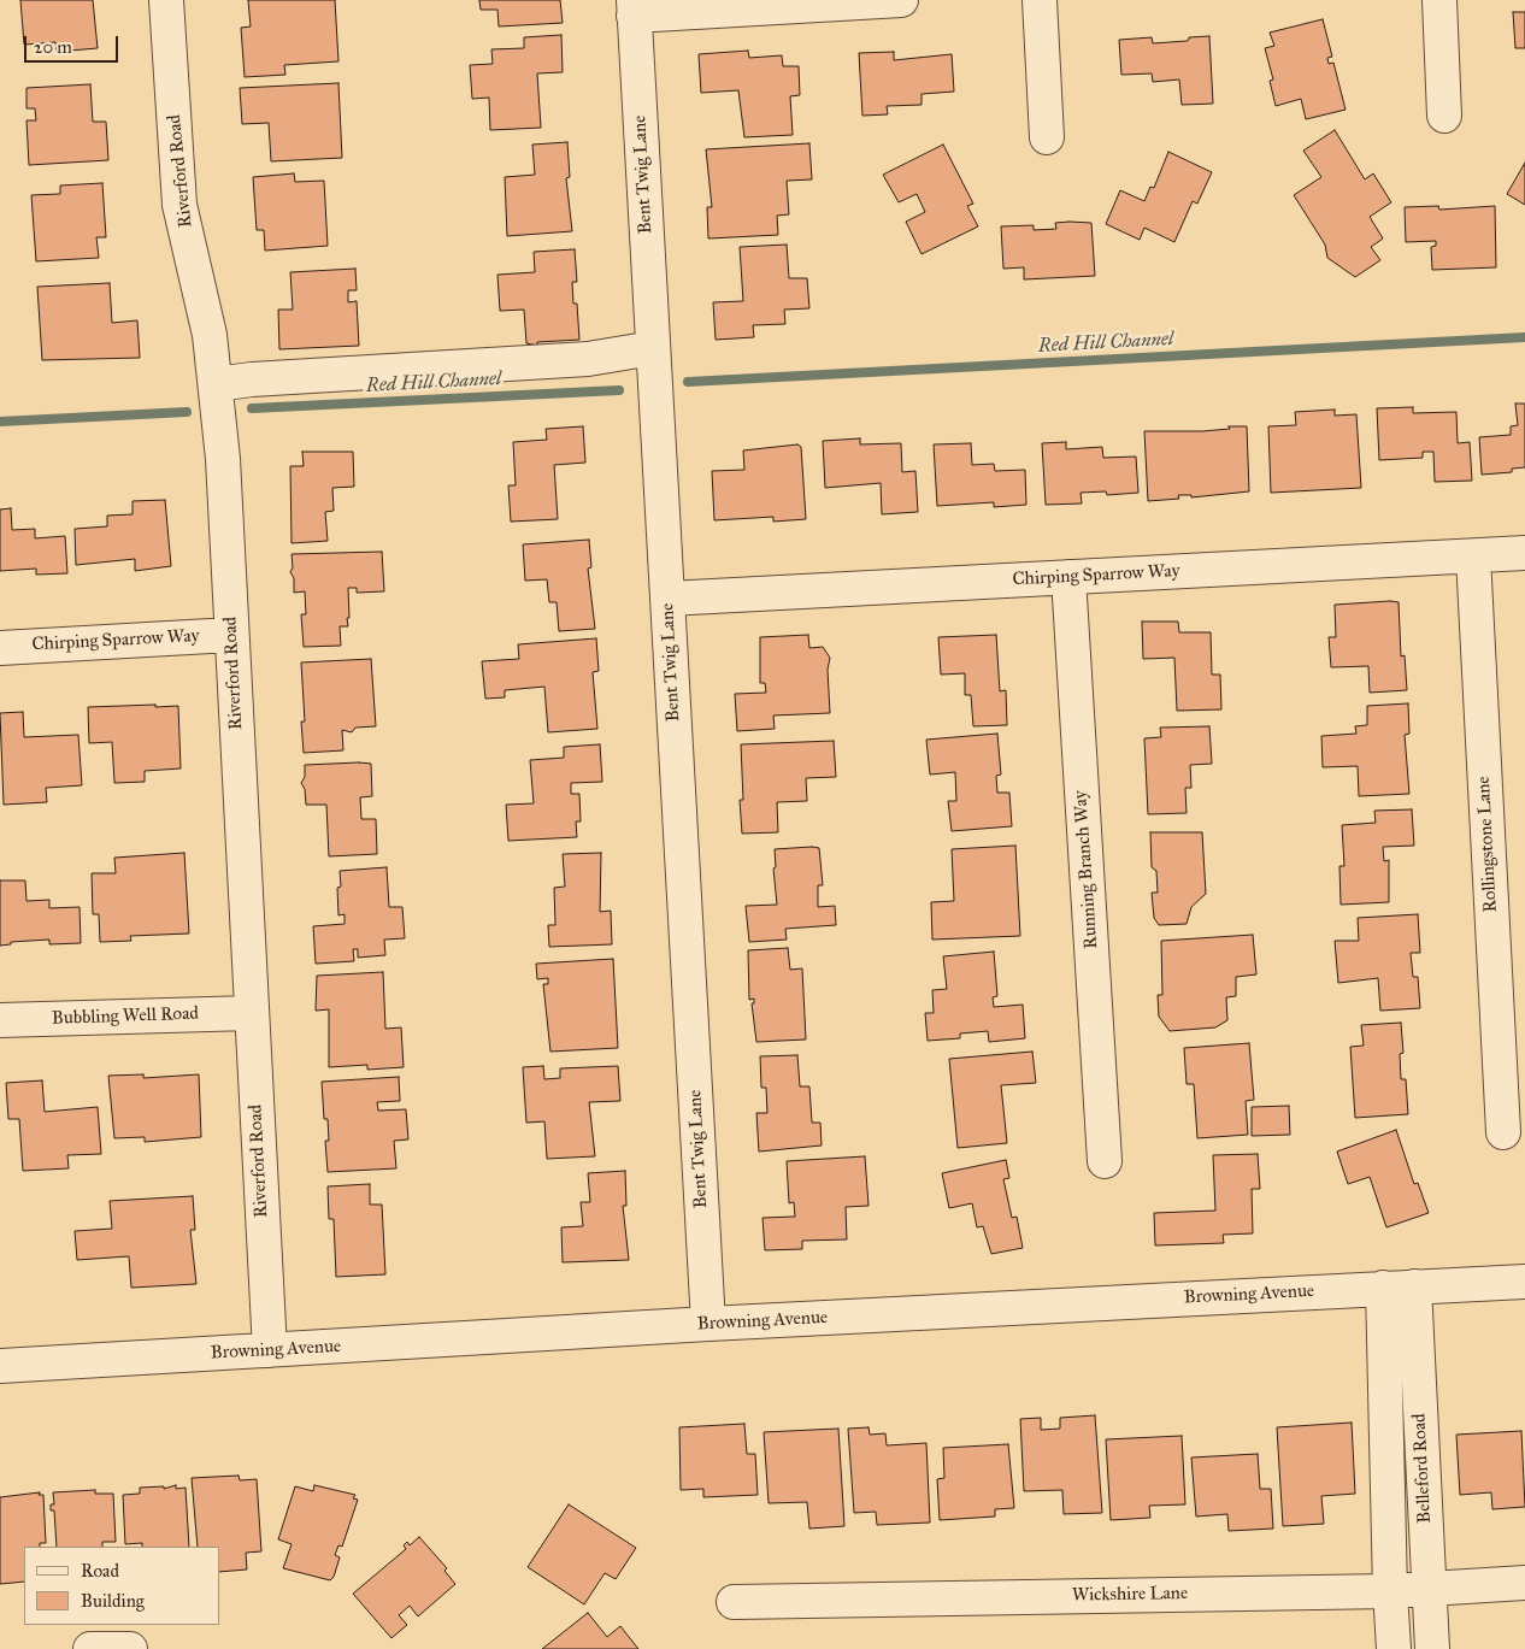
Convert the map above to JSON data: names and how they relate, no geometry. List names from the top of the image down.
{
  "streets": {
    "street": [
      "Riverford Road",
      "Bent Twig Lane",
      "Chirping Sparrow Way",
      "Rollingstone Lane",
      "Running Branch Way",
      "Bubbling Well Road",
      "Browning Avenue",
      "Belleford Road",
      "Wickshire Lane"
    ]
  },
  "crossings": [
    ["Riverford Road", "Chirping Sparrow Way"],
    ["Riverford Road", "Bubbling Well Road"],
    ["Riverford Road", "Browning Avenue"],
    ["Bent Twig Lane", "Chirping Sparrow Way"],
    ["Bent Twig Lane", "Browning Avenue"],
    ["Chirping Sparrow Way", "Rollingstone Lane"],
    ["Chirping Sparrow Way", "Running Branch Way"],
    ["Browning Avenue", "Belleford Road"],
    ["Belleford Road", "Wickshire Lane"]
  ],
  "water": ["Red Hill Channel"],
  "legend": ["Road", "Building"],
  "scale_bar": "20 m"
}
